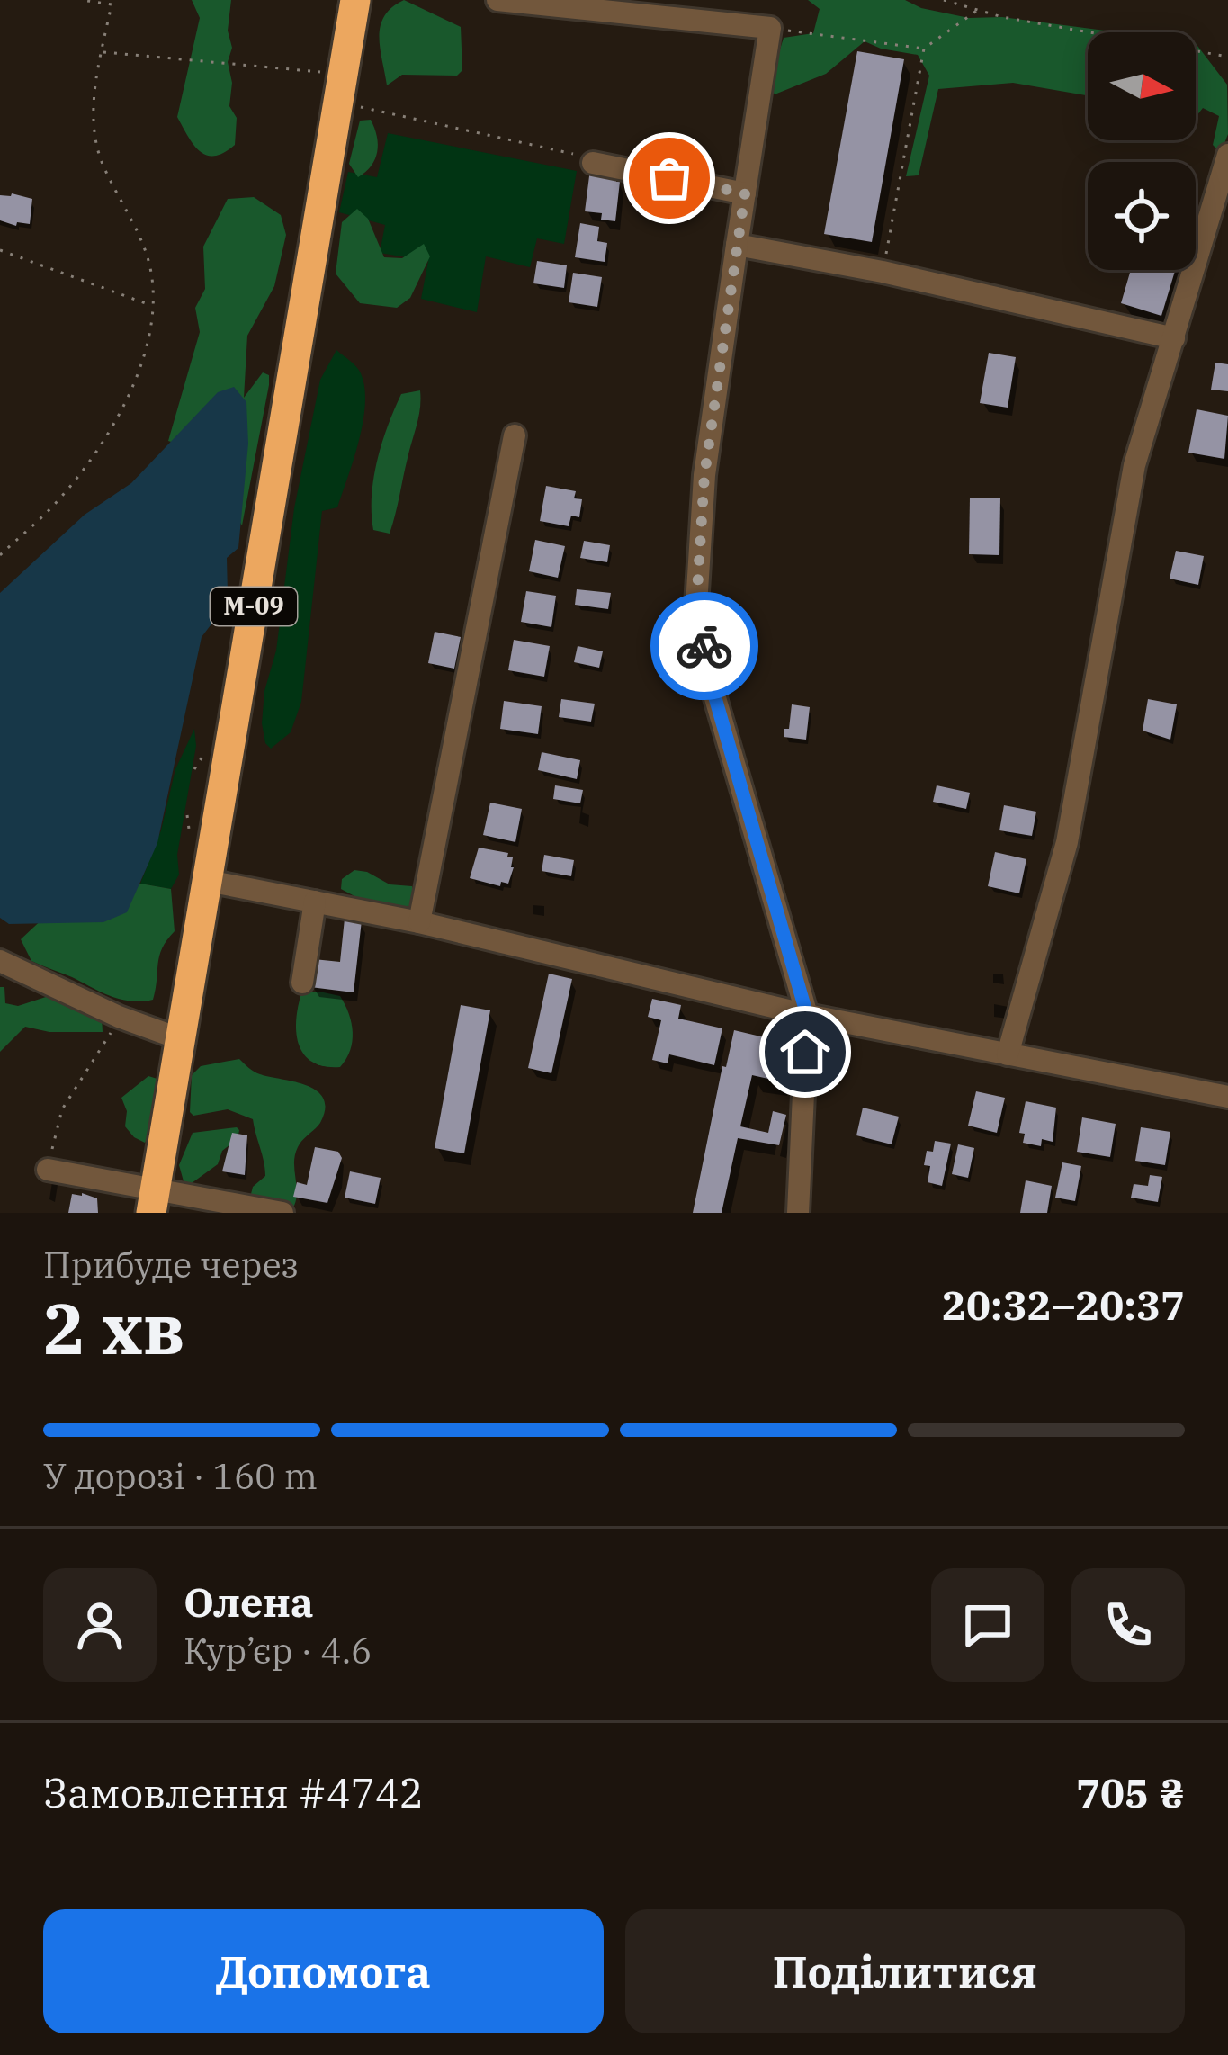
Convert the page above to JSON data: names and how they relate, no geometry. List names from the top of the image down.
{
  "streets": {
    "highway": ["М-09"]
  },
  "north": "right",
  "page": {
    "heading": ["2 хв", "Прибуде через", "20:32–20:37"],
    "panel": [
      "Олена",
      "Кур’єр · 4.6",
      "Замовлення #4742",
      "705 ₴"
    ],
    "bar": "У дорозі · 160 m",
    "buttons": ["Допомога", "Поділитися"]
  }
}
